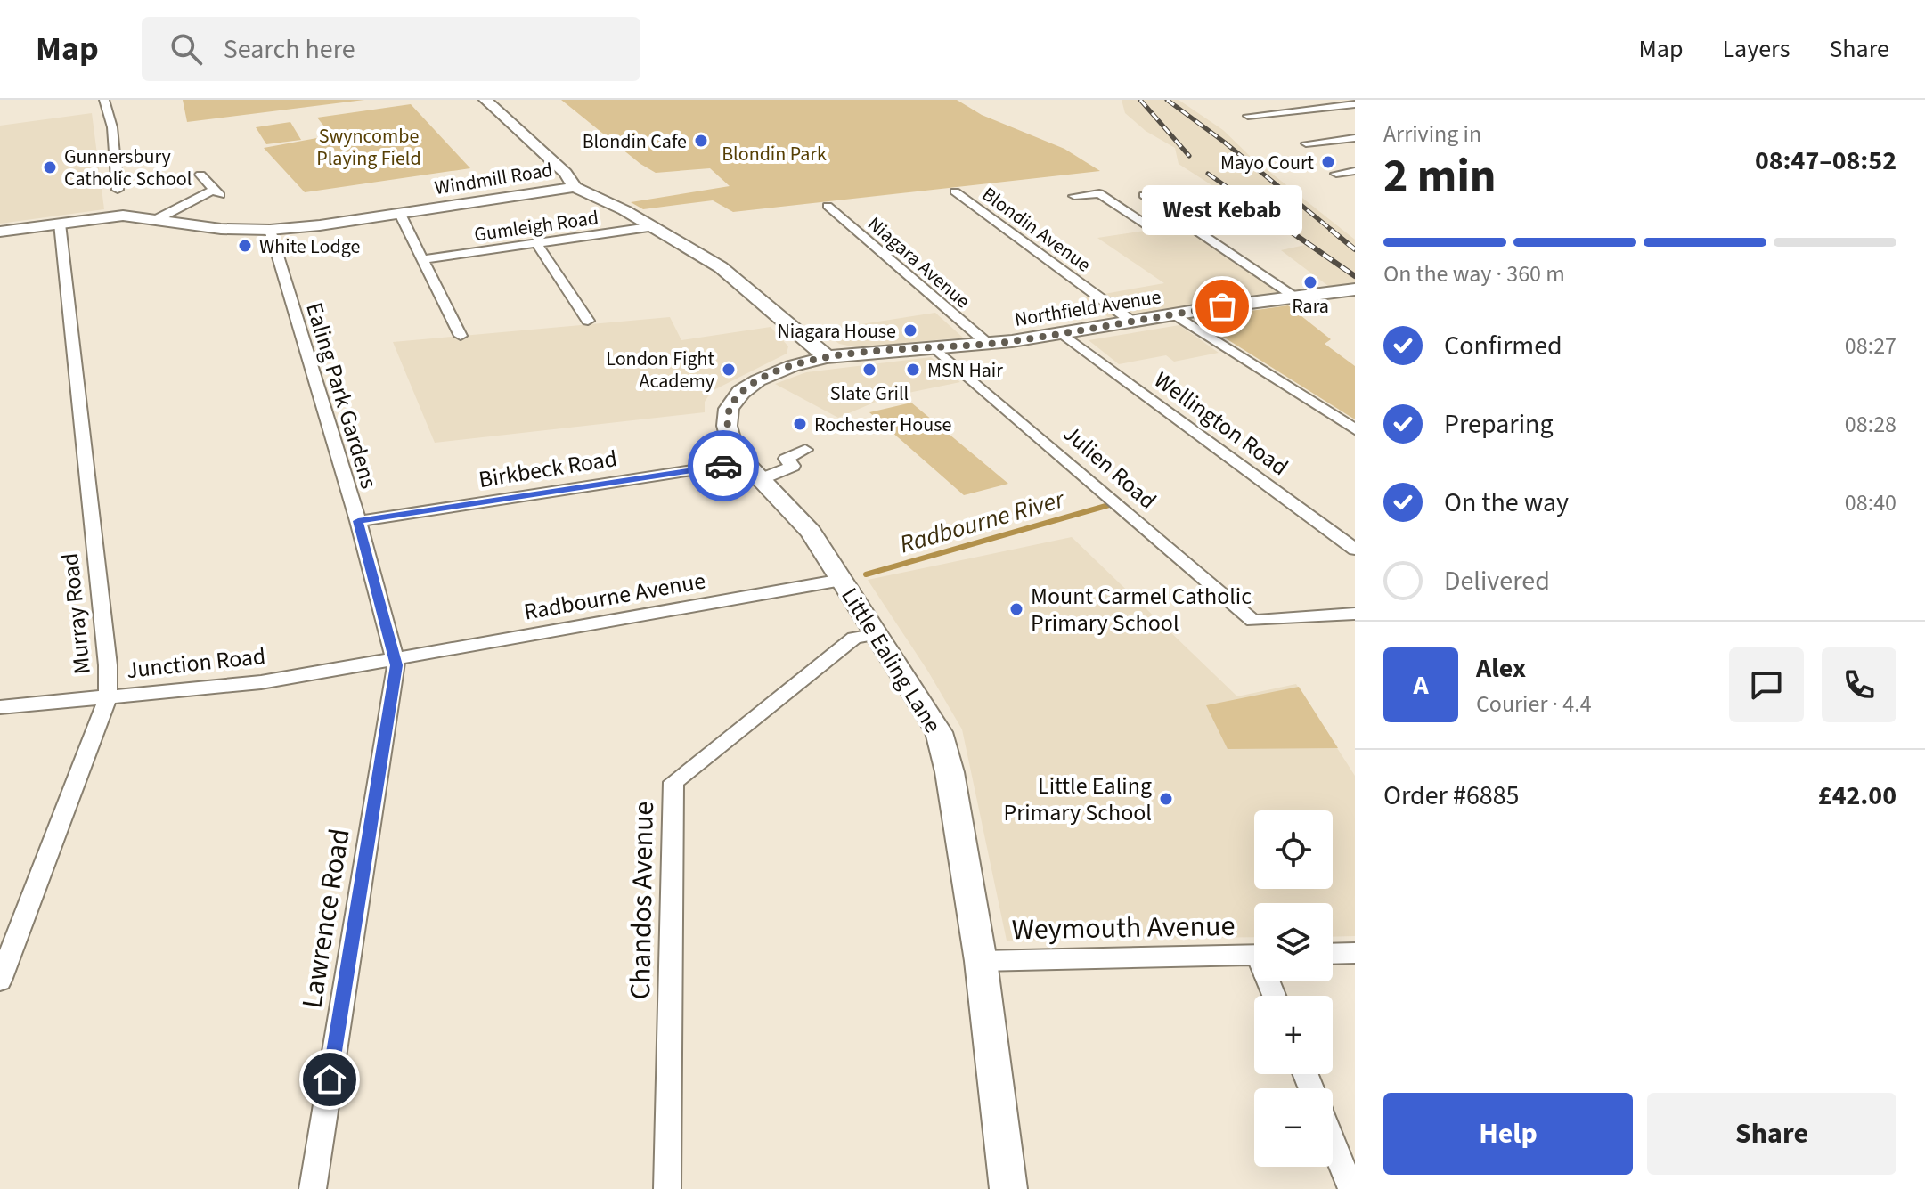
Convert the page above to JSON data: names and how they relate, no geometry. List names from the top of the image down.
{
  "streets": {
    "main road": ["Windmill Road", "Northfield Avenue", "Little Ealing Lane"],
    "street": [
      "Gumleigh Road",
      "Blondin Avenue",
      "Niagara Avenue",
      "Ealing Park Gardens",
      "Wellington Road",
      "Julien Road",
      "Birkbeck Road",
      "Radbourne Avenue",
      "Murray Road",
      "Junction Road",
      "Chandos Avenue",
      "Lawrence Road",
      "Weymouth Avenue"
    ]
  },
  "crossings": [
    ["Windmill Road", "Gumleigh Road"],
    ["Windmill Road", "Northfield Avenue"],
    ["Windmill Road", "Ealing Park Gardens"],
    ["Windmill Road", "Murray Road"],
    ["Windmill Road", "Little Ealing Lane"],
    ["Blondin Avenue", "Northfield Avenue"],
    ["Niagara Avenue", "Northfield Avenue"],
    ["Northfield Avenue", "Wellington Road"],
    ["Northfield Avenue", "Julien Road"],
    ["Northfield Avenue", "Little Ealing Lane"],
    ["Ealing Park Gardens", "Birkbeck Road"],
    ["Ealing Park Gardens", "Radbourne Avenue"],
    ["Ealing Park Gardens", "Junction Road"],
    ["Ealing Park Gardens", "Lawrence Road"],
    ["Birkbeck Road", "Little Ealing Lane"],
    ["Radbourne Avenue", "Little Ealing Lane"],
    ["Radbourne Avenue", "Junction Road"],
    ["Radbourne Avenue", "Lawrence Road"],
    ["Murray Road", "Junction Road"],
    ["Little Ealing Lane", "Chandos Avenue"],
    ["Little Ealing Lane", "Weymouth Avenue"],
    ["Junction Road", "Lawrence Road"]
  ],
  "water": ["Radbourne River"],
  "parks": ["Swyncombe Playing Field", "Blondin Park"],
  "places": [
    "Blondin Cafe",
    "Mayo Court",
    "Gunnersbury Catholic School",
    "White Lodge",
    "Rara",
    "West Kebab",
    "Niagara House",
    "London Fight Academy",
    "Slate Grill",
    "MSN Hair",
    "Rochester House",
    "Mount Carmel Catholic Primary School",
    "Little Ealing Primary School"
  ],
  "page": {
    "header": "Map",
    "search": "Search here",
    "nav": ["Map", "Layers", "Share"],
    "heading": ["2 min", "Arriving in", "08:47–08:52"],
    "panel": [
      "Alex",
      "Courier · 4.4",
      "Order #6885",
      "£42.00"
    ],
    "bubble": "West Kebab",
    "bar": "On the way · 360 m",
    "list": [
      ["Confirmed", "08:27"],
      ["Preparing", "08:28"],
      ["On the way", "08:40"],
      "Delivered"
    ],
    "round": "A",
    "map_buttons": ["+", "−"],
    "buttons": ["Help", "Share"]
  }
}
